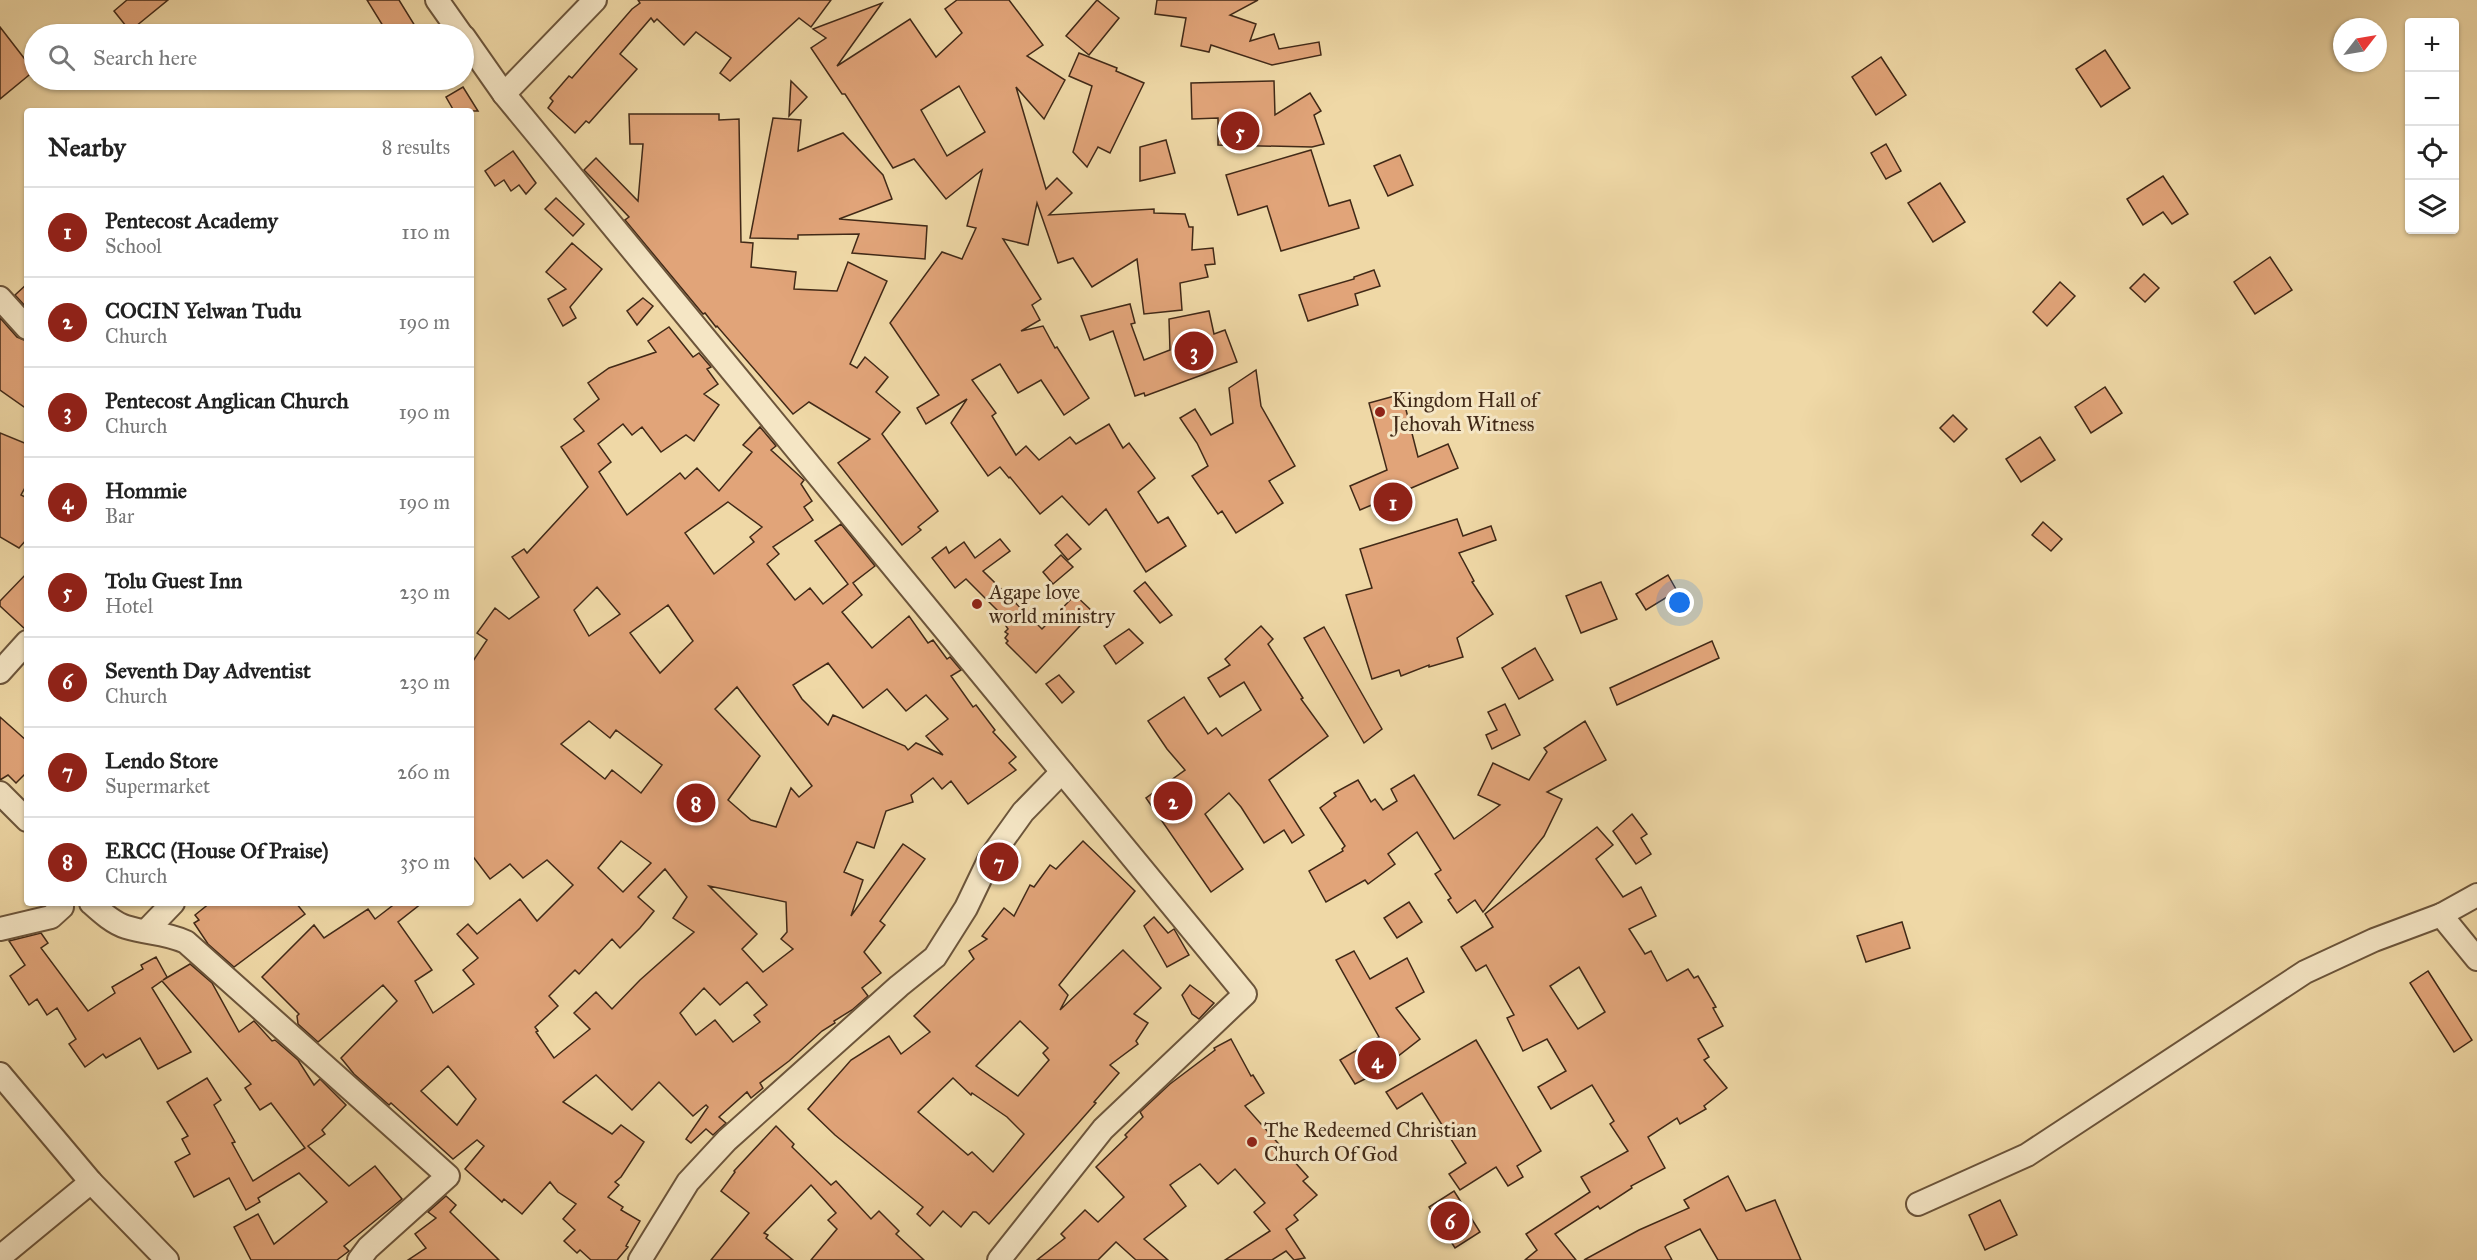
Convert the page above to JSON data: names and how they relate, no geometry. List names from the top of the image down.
{
  "places": ["Kingdom Hall of Jehovah Witness", "Agape love world ministry", "The Redeemed Christian Church Of God"],
  "north": "top right",
  "page": {
    "map_buttons": ["+", "−"],
    "search": "Search here",
    "heading": ["Nearby", "8 results"],
    "pins": [
      "5",
      "3",
      "1",
      "2",
      "8",
      "7",
      "4",
      "6"
    ],
    "list": [
      {
        "mark": "1",
        "name": "Pentecost Academy",
        "note": "School",
        "value": "110 m"
      },
      {
        "mark": "2",
        "name": "COCIN Yelwan Tudu",
        "note": "Church",
        "value": "190 m"
      },
      {
        "mark": "3",
        "name": "Pentecost Anglican Church",
        "note": "Church",
        "value": "190 m"
      },
      {
        "mark": "4",
        "name": "Hommie",
        "note": "Bar",
        "value": "190 m"
      },
      {
        "mark": "5",
        "name": "Tolu Guest Inn",
        "note": "Hotel",
        "value": "230 m"
      },
      {
        "mark": "6",
        "name": "Seventh Day Adventist",
        "note": "Church",
        "value": "230 m"
      },
      {
        "mark": "7",
        "name": "Lendo Store",
        "note": "Supermarket",
        "value": "260 m"
      },
      {
        "mark": "8",
        "name": "ERCC (House Of Praise)",
        "note": "Church",
        "value": "350 m"
      }
    ]
  }
}
